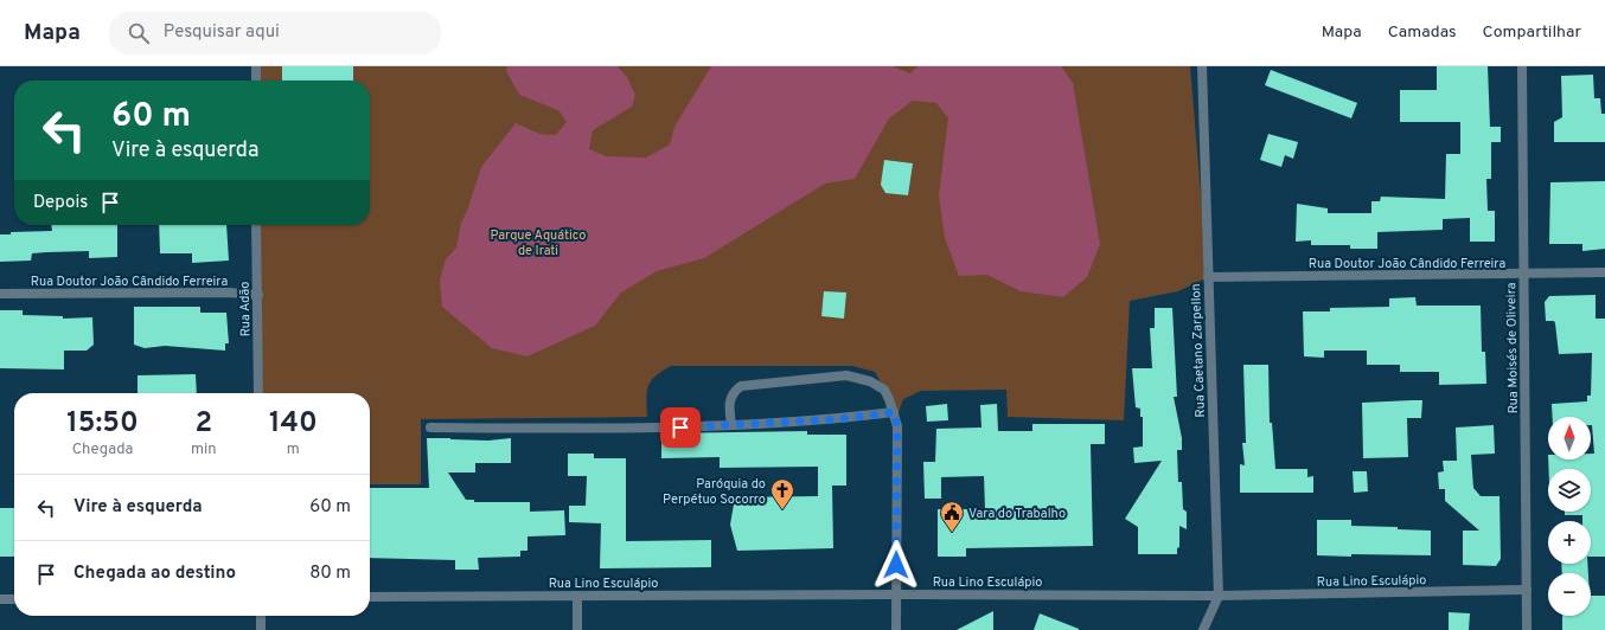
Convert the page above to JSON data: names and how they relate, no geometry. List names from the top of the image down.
{
  "streets": {
    "street": [
      "Rua Doutor João Cândido Ferreira",
      "Rua Adão",
      "Rua Moisés de Oliveira",
      "Rua Caetano Zarpellon",
      "Rua Lino Esculápio"
    ]
  },
  "crossings": [
    ["Rua Doutor João Cândido Ferreira", "Rua Adão"],
    ["Rua Doutor João Cândido Ferreira", "Rua Moisés de Oliveira"],
    ["Rua Doutor João Cândido Ferreira", "Rua Caetano Zarpellon"],
    ["Rua Moisés de Oliveira", "Rua Lino Esculápio"],
    ["Rua Caetano Zarpellon", "Rua Lino Esculápio"]
  ],
  "parks": ["Parque Aquático de Irati"],
  "places": {
    "church": ["Paróquia do Perpétuo Socorro"],
    "public building": ["Vara do Trabalho"]
  },
  "north": "top",
  "page": {
    "header": "Mapa",
    "search": "Pesquisar aqui",
    "nav": ["Mapa", "Camadas", "Compartilhar"],
    "turn": ["60 m", "Vire à esquerda"],
    "then": "Depois",
    "eta": [
      "15:50",
      "Chegada",
      "2",
      "min",
      "140",
      "m"
    ],
    "map_buttons": ["+", "−"],
    "list": [
      {
        "name": "Vire à esquerda",
        "value": "60 m"
      },
      {
        "name": "Chegada ao destino",
        "value": "80 m"
      }
    ]
  }
}
